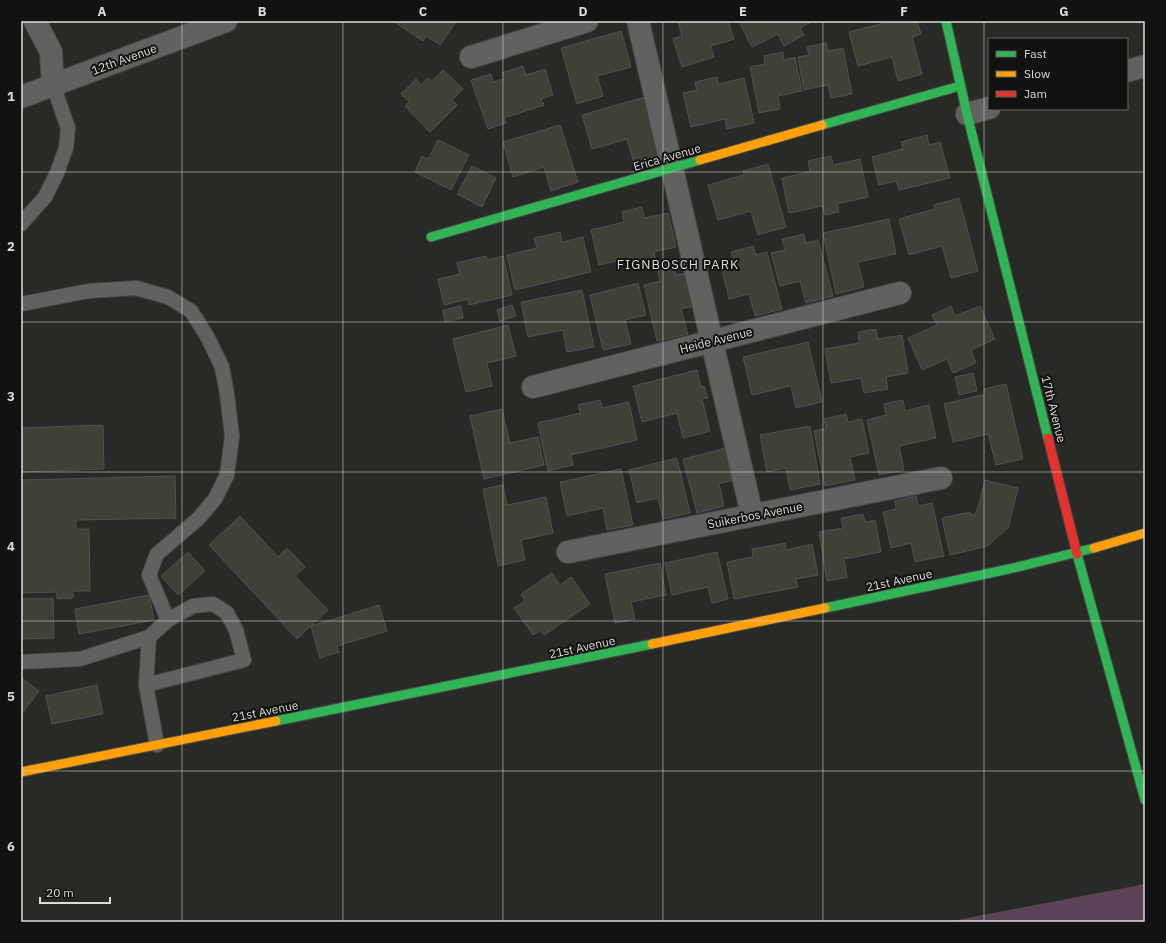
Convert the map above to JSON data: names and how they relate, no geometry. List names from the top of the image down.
{
  "streets": {
    "street": [
      "12th Avenue",
      "Erica Avenue",
      "Heide Avenue",
      "17th Avenue",
      "Suikerbos Avenue",
      "21st Avenue"
    ]
  },
  "crossings": [
    ["Erica Avenue", "17th Avenue"],
    ["17th Avenue", "21st Avenue"]
  ],
  "districts": ["FIGNBOSCH PARK"],
  "legend": ["Fast", "Slow", "Jam"],
  "scale_bar": "20 m",
  "grid": {
    "columns": [
      "A",
      "B",
      "C",
      "D",
      "E",
      "F",
      "G"
    ],
    "rows": [
      "1",
      "2",
      "3",
      "4",
      "5",
      "6"
    ]
  }
}
